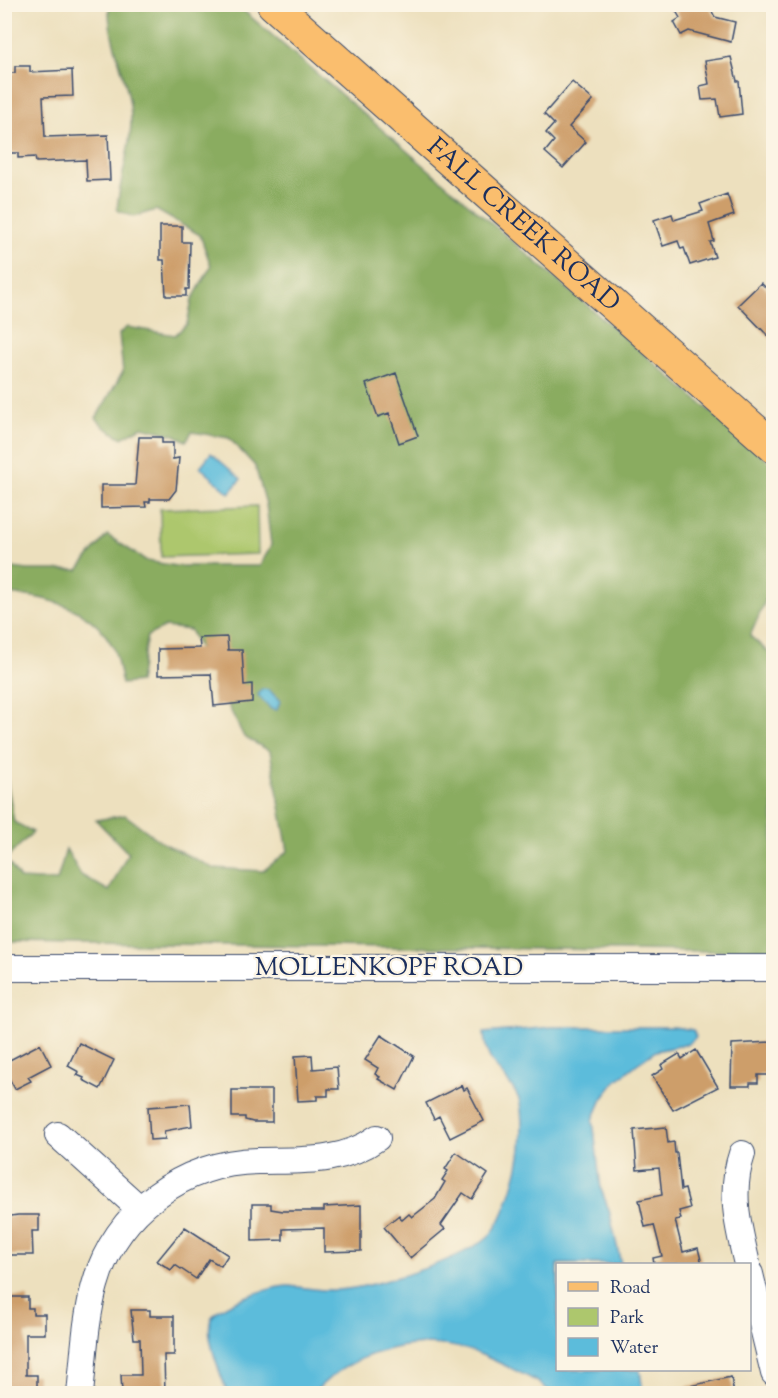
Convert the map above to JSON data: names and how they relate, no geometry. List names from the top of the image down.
{
  "streets": {
    "main road": ["FALL CREEK ROAD"],
    "street": ["MOLLENKOPF ROAD"]
  },
  "legend": ["Road", "Park", "Water"]
}
